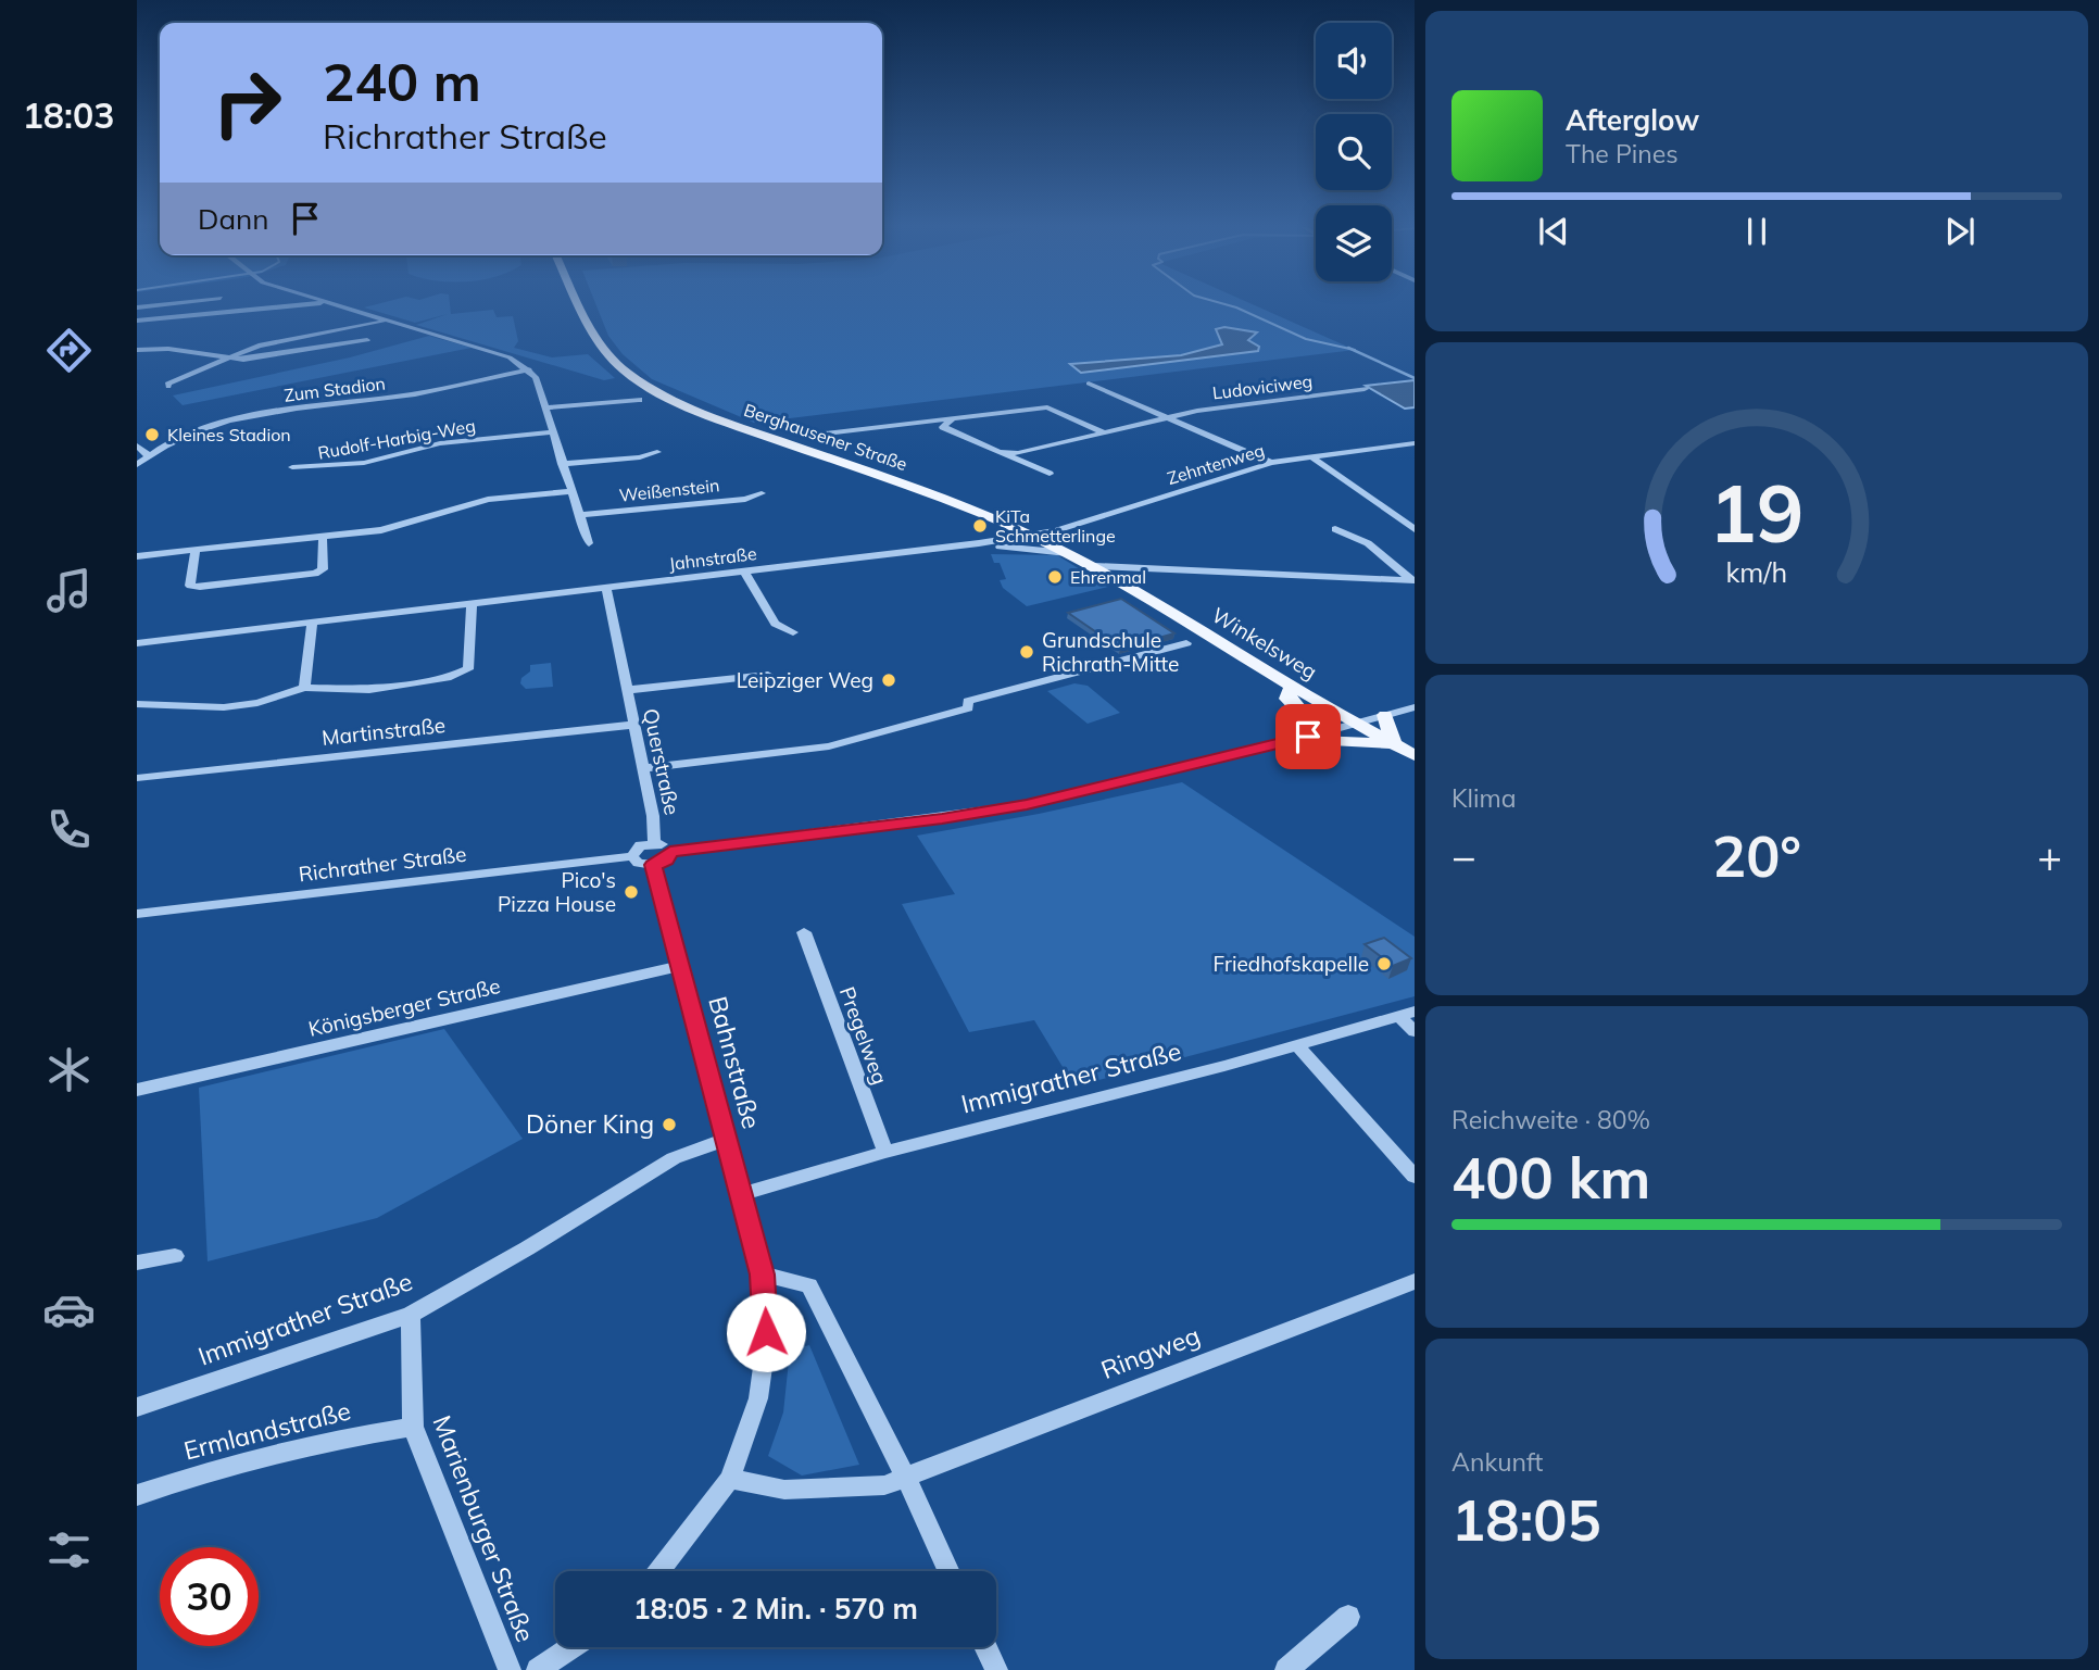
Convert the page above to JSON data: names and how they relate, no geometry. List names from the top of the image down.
{
  "streets": {
    "main road": ["Berghausener Straße", "Winkelsweg"],
    "street": [
      "Ludoviciweg",
      "Zum Stadion",
      "Rudolf-Harbig-Weg",
      "Zehntenweg",
      "Weißenstein",
      "Jahnstraße",
      "Martinstraße",
      "Querstraße",
      "Richrather Straße",
      "Königsberger Straße",
      "Pregelweg",
      "Bahnstraße",
      "Immigrather Straße",
      "Ringweg",
      "Ermlandstraße",
      "Marienburger Straße"
    ]
  },
  "crossings": [
    ["Berghausener Straße", "Zehntenweg"],
    ["Berghausener Straße", "Jahnstraße"],
    ["Berghausener Straße", "Winkelsweg"],
    ["Zehntenweg", "Jahnstraße"],
    ["Jahnstraße", "Querstraße"],
    ["Martinstraße", "Querstraße"],
    ["Königsberger Straße", "Bahnstraße"],
    ["Pregelweg", "Immigrather Straße"],
    ["Bahnstraße", "Immigrather Straße"],
    ["Bahnstraße", "Ringweg"],
    ["Immigrather Straße", "Marienburger Straße"],
    ["Ermlandstraße", "Marienburger Straße"]
  ],
  "places": [
    "Kleines Stadion",
    "KiTa Schmetterlinge",
    "Ehrenmal",
    "Grundschule Richrath-Mitte",
    "Leipziger Weg",
    "Pico's Pizza House",
    "Friedhofskapelle",
    "Döner King"
  ],
  "page": {
    "tabs": "18:03",
    "turn": ["240 m", "Richrather Straße"],
    "song": ["Afterglow", "The Pines"],
    "then": "Dann",
    "tile": [
      "Klima",
      ["Reichweite · 80%", "400 km"],
      ["Ankunft", "18:05"]
    ],
    "heat": ["−", "20°", "+"],
    "limit": "30",
    "trip": "18:05 · 2 Min. · 570 m",
    "gauge": ["19", "km/h"]
  }
}
